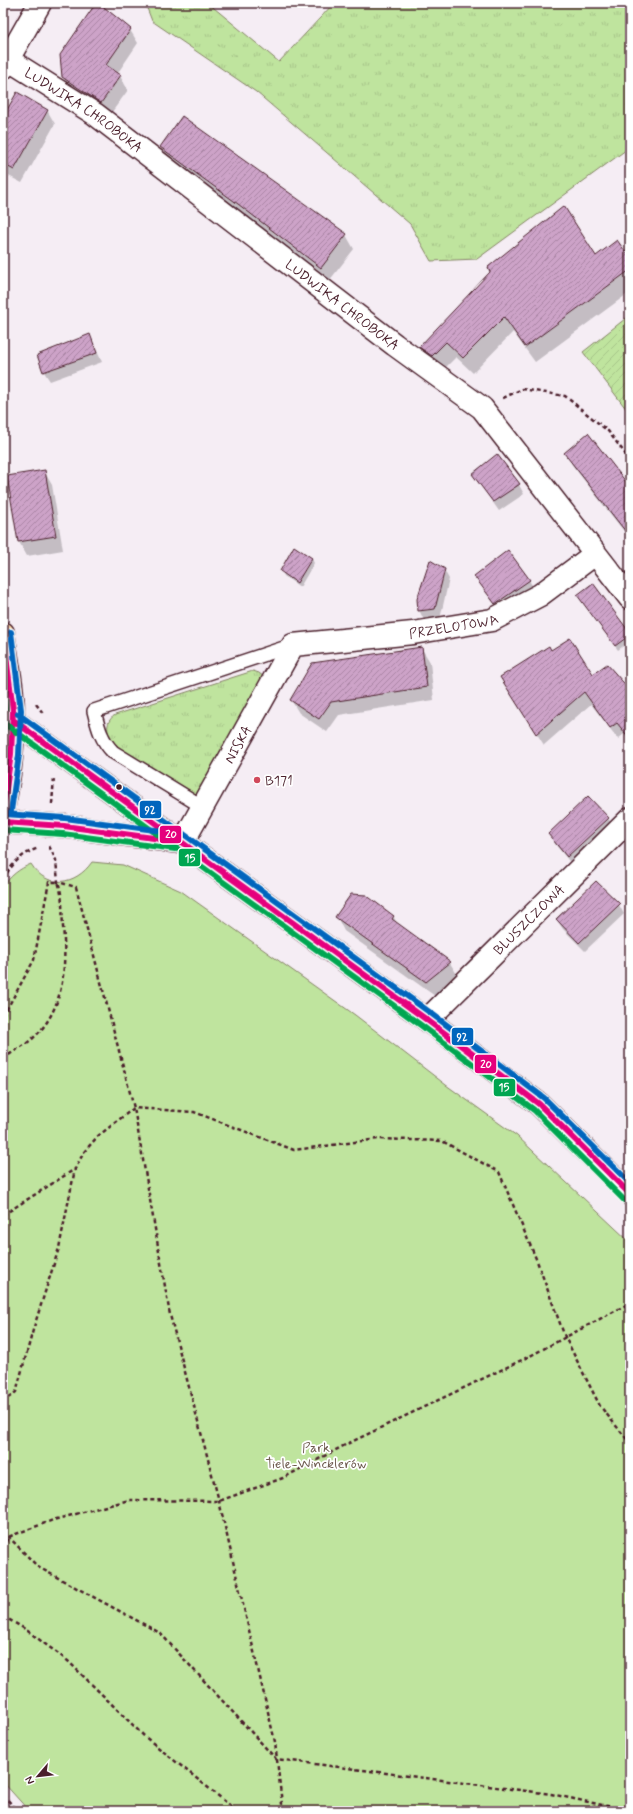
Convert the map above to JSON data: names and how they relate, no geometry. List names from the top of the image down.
{
  "streets": {
    "street": [
      "LUDWIKA CHROBOKA",
      "PRZELOTOWA",
      "NISKA",
      "BLUSZCZOWA"
    ]
  },
  "crossings": [
    ["LUDWIKA CHROBOKA", "PRZELOTOWA"],
    ["PRZELOTOWA", "NISKA"]
  ],
  "parks": ["Park Tiele-Wincklerów"],
  "places": ["B171"],
  "lines": ["transit line 92", "transit line 20", "transit line 15"],
  "north": "bottom left"
}
